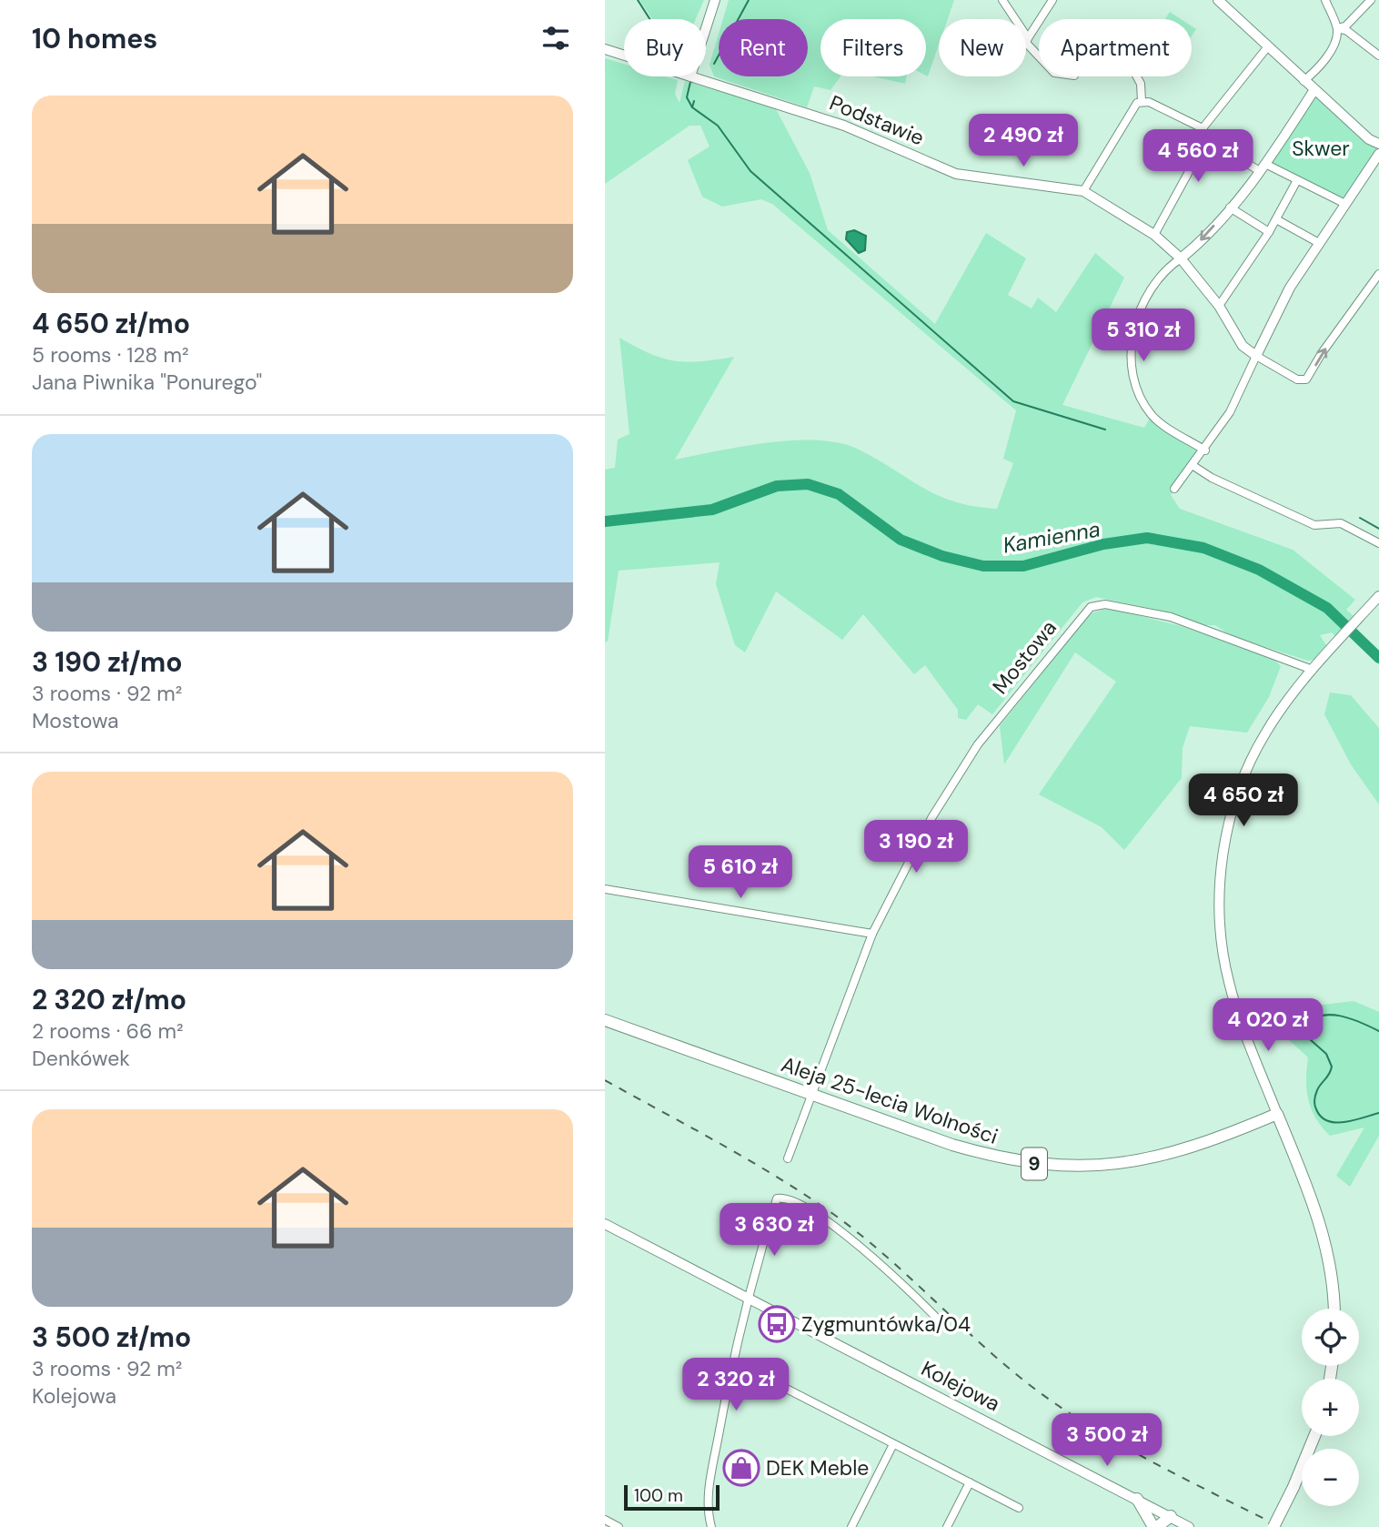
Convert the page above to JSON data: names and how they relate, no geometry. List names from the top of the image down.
{
  "streets": {
    "main road": ["Aleja 25-lecia Wolności", "9"],
    "street": ["Podstawie", "Mostowa", "Kolejowa"]
  },
  "crossings": [
    ["Mostowa", "Aleja 25-lecia Wolności"]
  ],
  "water": ["Kamienna"],
  "parks": ["Skwer"],
  "places": {
    "bus stop": ["Zygmuntówka/04"],
    "shop": ["DEK Meble"]
  },
  "scale_bar": "100 m",
  "page": {
    "heading": "10 homes",
    "chip": [
      "Buy",
      "Rent",
      "Filters",
      "New",
      "Apartment"
    ],
    "list": [
      {
        "name": "4 650 zł/mo",
        "note": "5 rooms · 128 m² · Jana Piwnika \"Ponurego\""
      },
      {
        "name": "3 190 zł/mo",
        "note": "3 rooms · 92 m² · Mostowa"
      },
      {
        "name": "2 320 zł/mo",
        "note": "2 rooms · 66 m² · Denkówek"
      },
      {
        "name": "3 500 zł/mo",
        "note": "3 rooms · 92 m² · Kolejowa"
      }
    ],
    "price": [
      "2 490 zł",
      "4 560 zł",
      "5 310 zł",
      "4 650 zł",
      "3 190 zł",
      "5 610 zł",
      "4 020 zł",
      "3 630 zł",
      "2 320 zł",
      "3 500 zł"
    ],
    "map_buttons": ["+", "−"],
    "scale": "100 m"
  }
}
